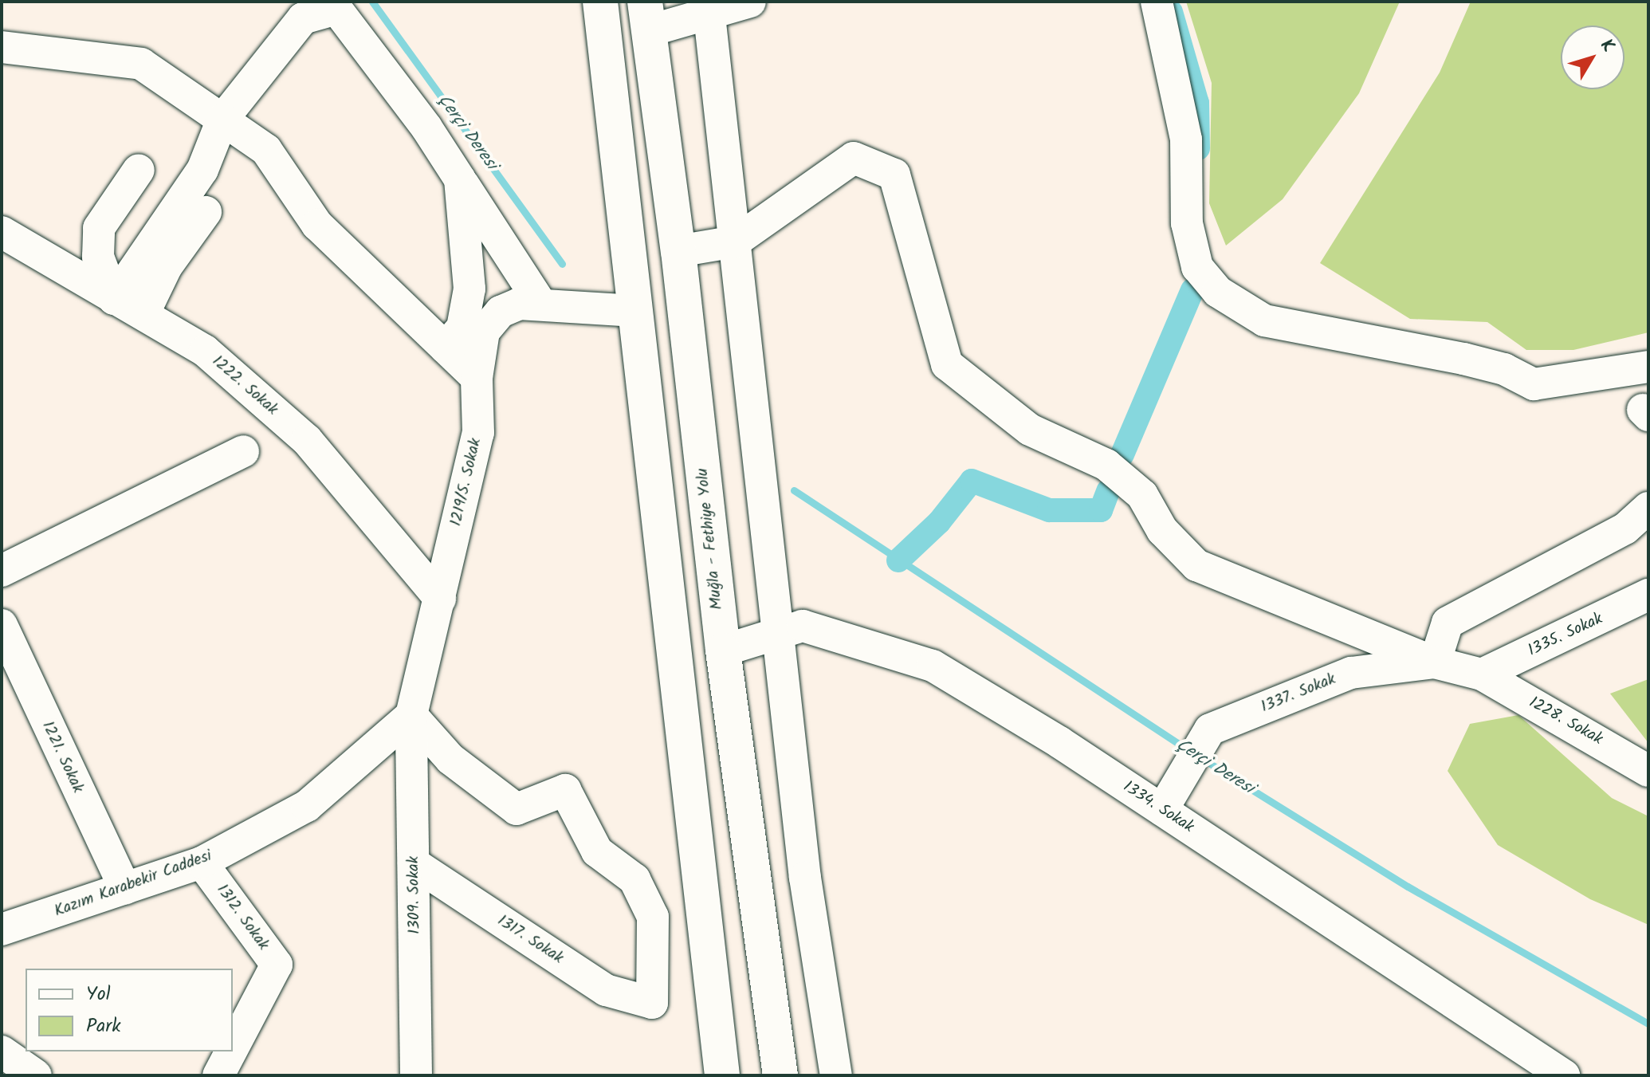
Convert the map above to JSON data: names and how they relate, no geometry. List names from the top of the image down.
{
  "streets": {
    "highway": ["Muğla - Fethiye Yolu"],
    "street": [
      "1222. Sokak",
      "1219/5. Sokak",
      "1335. Sokak",
      "1337. Sokak",
      "1228. Sokak",
      "1221. Sokak",
      "1334. Sokak",
      "Kazım Karabekir Caddesi",
      "1309. Sokak",
      "1312. Sokak",
      "1317. Sokak"
    ]
  },
  "crossings": [
    ["1222. Sokak", "1219/5. Sokak"],
    ["1219/5. Sokak", "Kazım Karabekir Caddesi"],
    ["1219/5. Sokak", "1309. Sokak"],
    ["1219/5. Sokak", "1317. Sokak"],
    ["Muğla - Fethiye Yolu", "1334. Sokak"],
    ["1335. Sokak", "1337. Sokak"],
    ["1335. Sokak", "1228. Sokak"],
    ["1337. Sokak", "1228. Sokak"],
    ["1337. Sokak", "1334. Sokak"],
    ["1221. Sokak", "Kazım Karabekir Caddesi"],
    ["Kazım Karabekir Caddesi", "1309. Sokak"],
    ["Kazım Karabekir Caddesi", "1312. Sokak"],
    ["Kazım Karabekir Caddesi", "1317. Sokak"],
    ["1309. Sokak", "1317. Sokak"]
  ],
  "water": ["Çerçi Deresi"],
  "legend": ["Yol", "Park"],
  "north": "top right"
}
